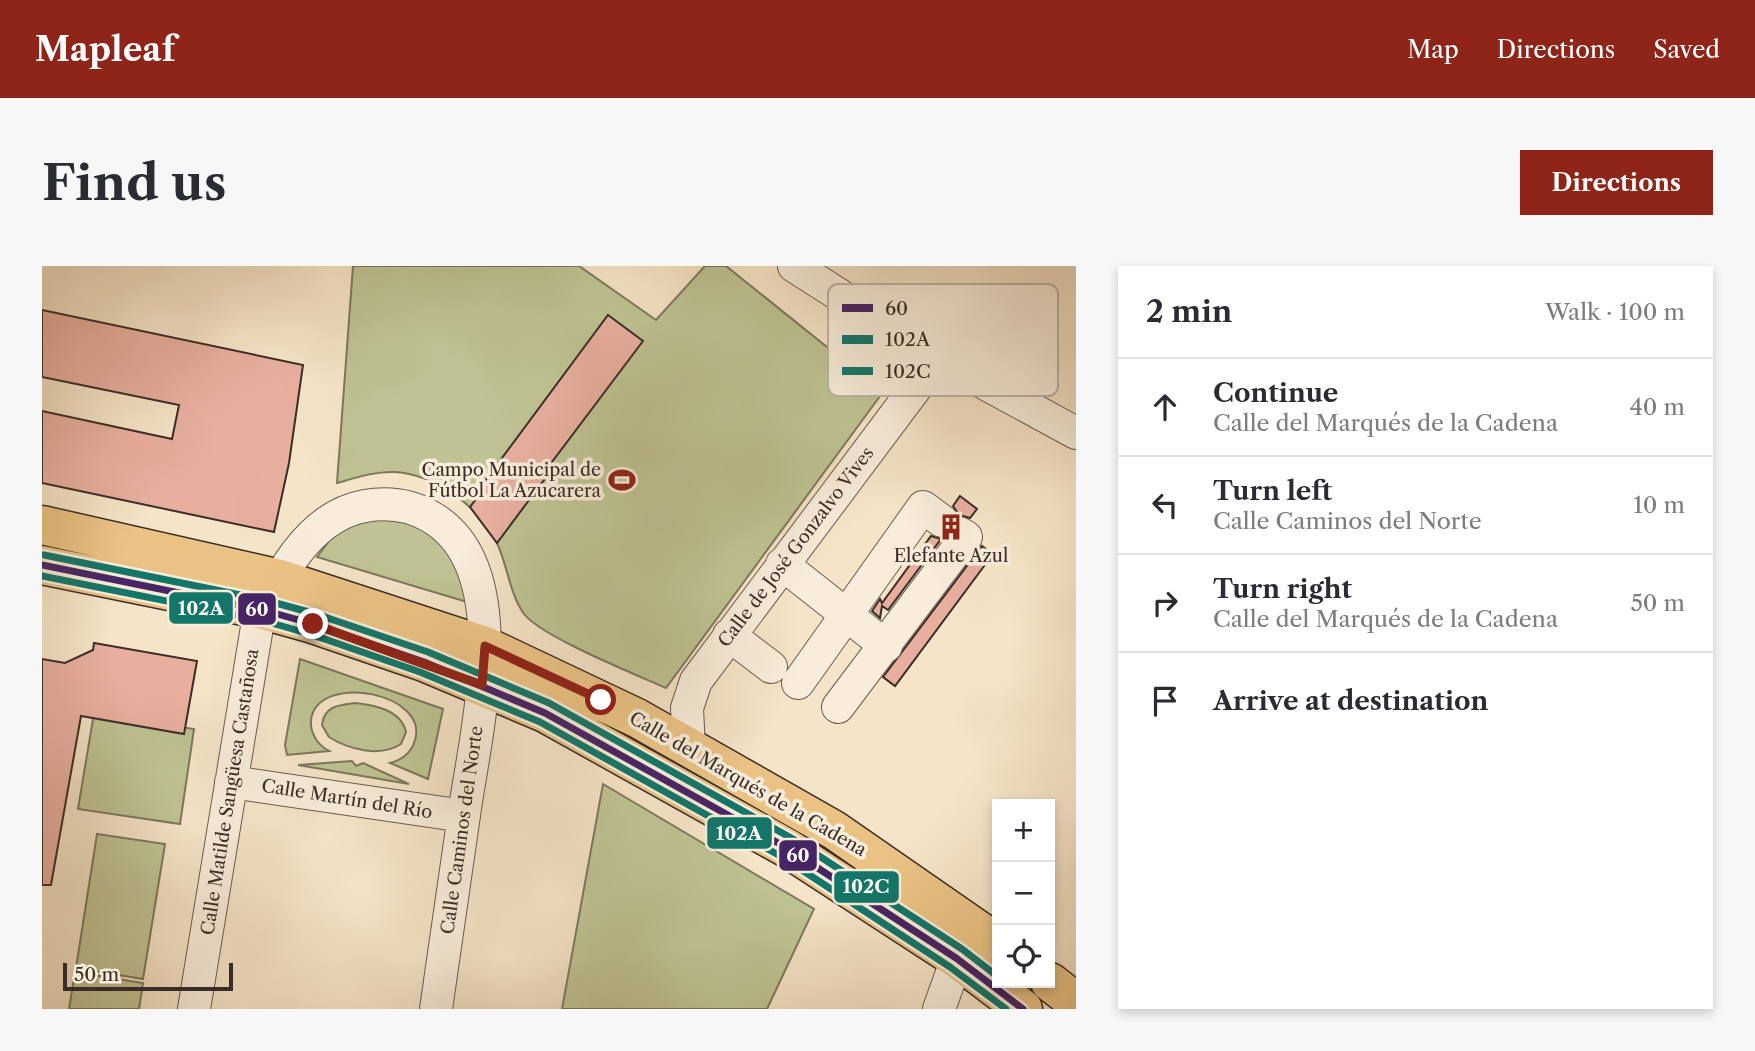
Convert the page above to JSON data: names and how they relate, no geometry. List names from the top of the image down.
{
  "streets": {
    "main road": ["Calle del Marqués de la Cadena"],
    "street": [
      "Calle de José Gonzalvo Vives",
      "Calle Matilde Sangüesa Castañosa",
      "Calle Martín del Río",
      "Calle Caminos del Norte"
    ]
  },
  "crossings": [
    ["Calle de José Gonzalvo Vives", "Calle del Marqués de la Cadena"],
    ["Calle del Marqués de la Cadena", "Calle Matilde Sangüesa Castañosa"],
    ["Calle del Marqués de la Cadena", "Calle Caminos del Norte"],
    ["Calle Matilde Sangüesa Castañosa", "Calle Martín del Río"],
    ["Calle Matilde Sangüesa Castañosa", "Calle Caminos del Norte"],
    ["Calle Martín del Río", "Calle Caminos del Norte"]
  ],
  "places": {
    "sports": ["Campo Municipal de Fútbol La Azucarera"],
    "building": ["Elefante Azul"]
  },
  "lines": ["transit line 102C", "transit line 60", "transit line 102A"],
  "legend": ["60", "102A", "102C"],
  "scale_bar": "50 m",
  "page": {
    "header": "Mapleaf",
    "nav": ["Map", "Directions", "Saved"],
    "buttons": "Directions",
    "title": "Find us",
    "heading": ["2 min", "Walk · 100 m"],
    "list": [
      ["Continue", "Calle del Marqués de la Cadena", "40 m"],
      ["Turn left", "Calle Caminos del Norte", "10 m"],
      ["Turn right", "Calle del Marqués de la Cadena", "50 m"],
      "Arrive at destination"
    ],
    "map_buttons": ["+", "−"],
    "scale": "50 m"
  }
}
